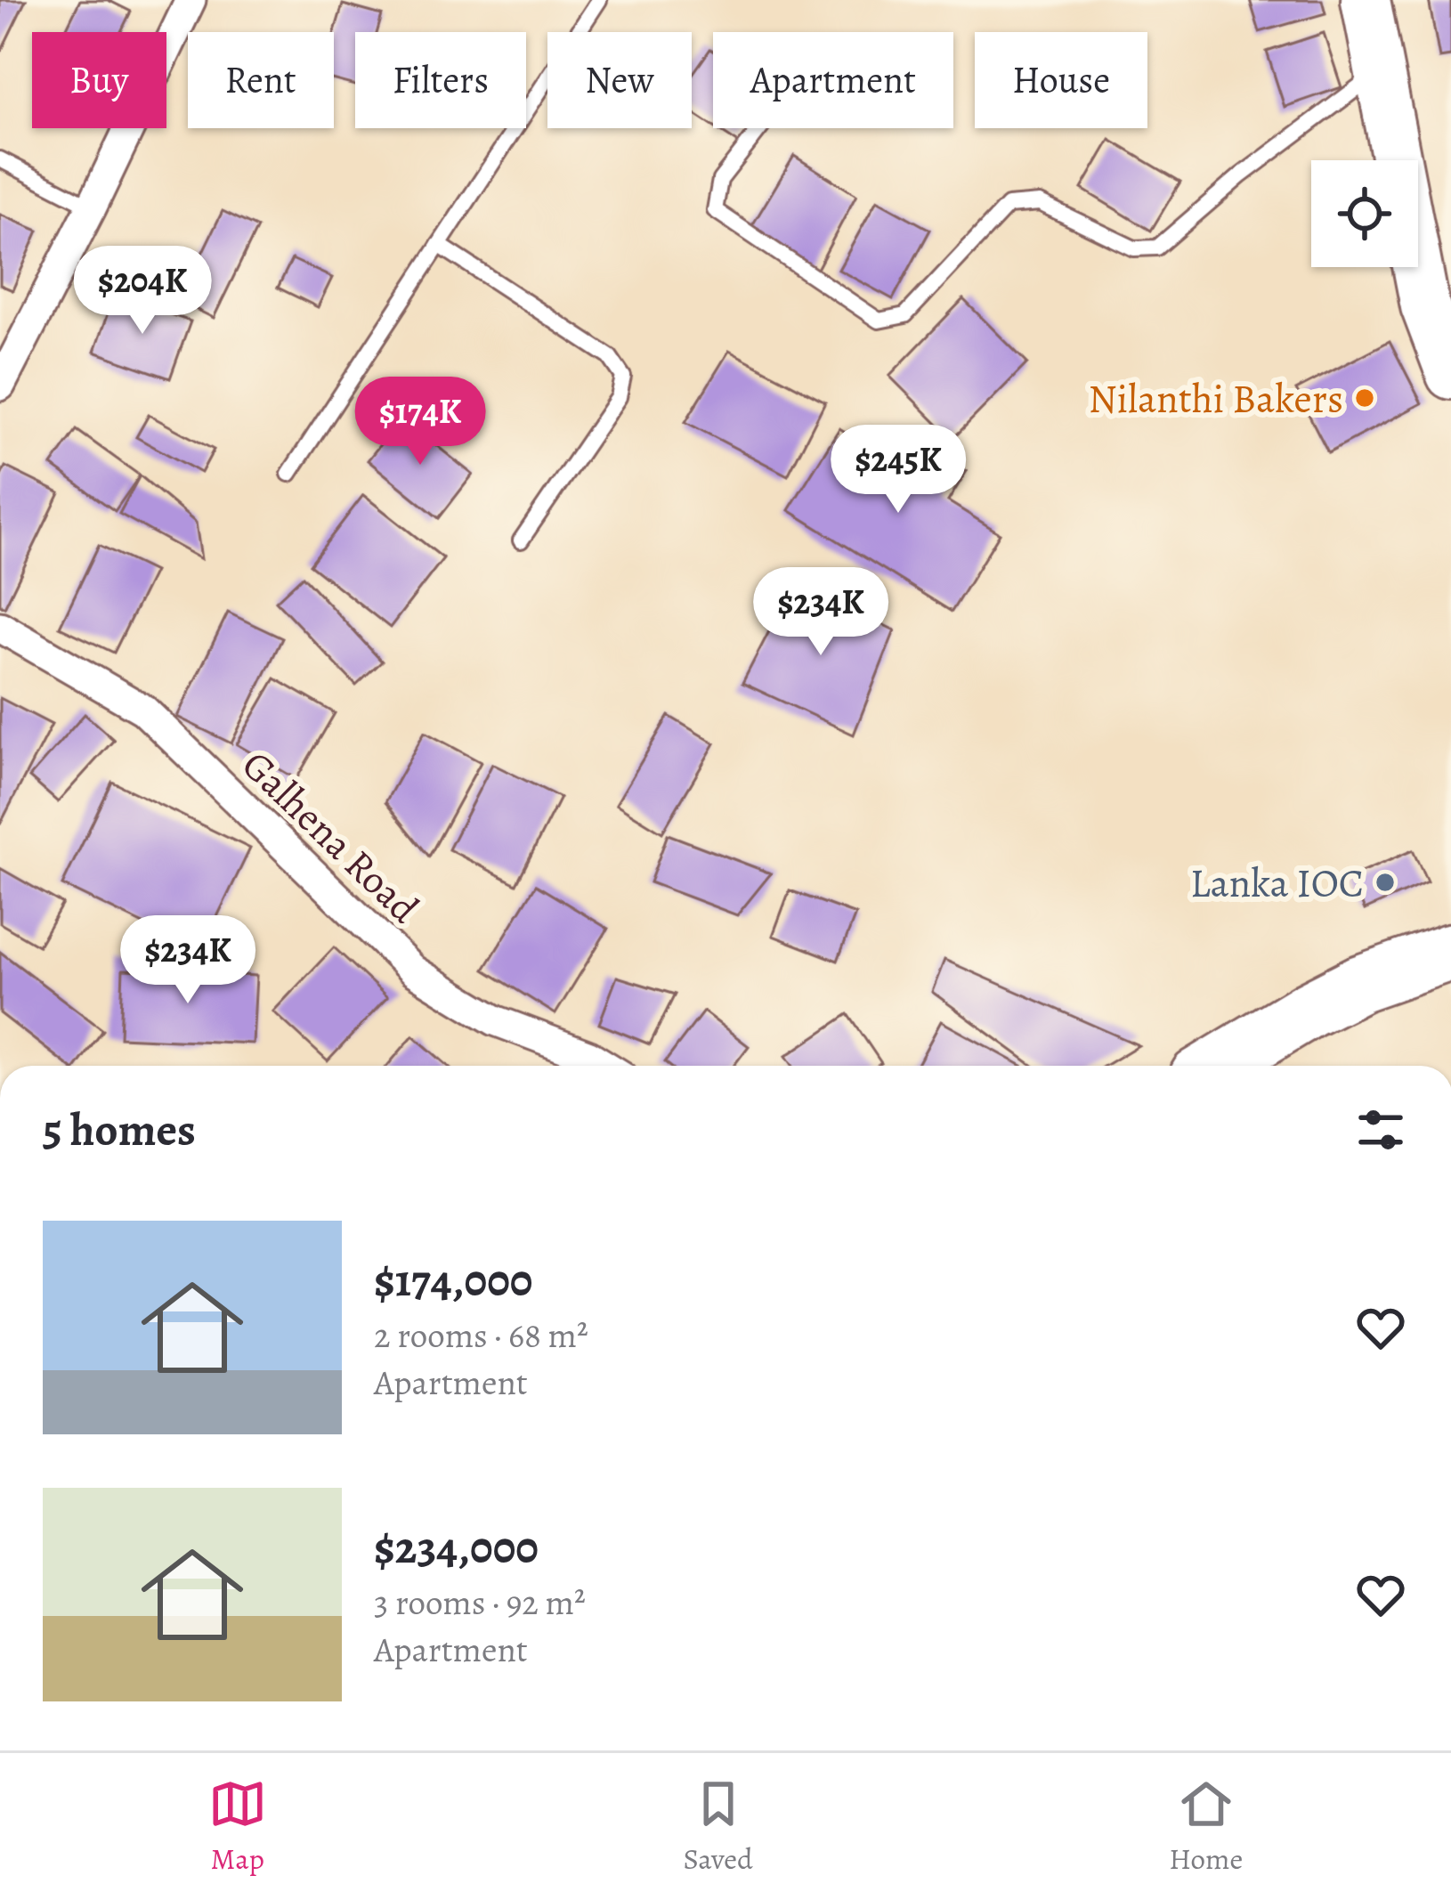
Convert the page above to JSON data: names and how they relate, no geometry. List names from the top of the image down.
{
  "streets": {
    "street": ["Galhena Road"]
  },
  "places": ["Nilanthi Bakers", "Lanka IOC"],
  "page": {
    "chip": [
      "Buy",
      "Rent",
      "Filters",
      "New",
      "Apartment",
      "House"
    ],
    "price": [
      "$204K",
      "$174K",
      "$245K",
      "$234K",
      "$234K"
    ],
    "heading": "5 homes",
    "list": [
      {
        "name": "$174,000",
        "note": "2 rooms · 68 m² · Apartment"
      },
      {
        "name": "$234,000",
        "note": "3 rooms · 92 m² · Apartment"
      }
    ],
    "tabs": ["Map", "Saved", "Home"]
  }
}
